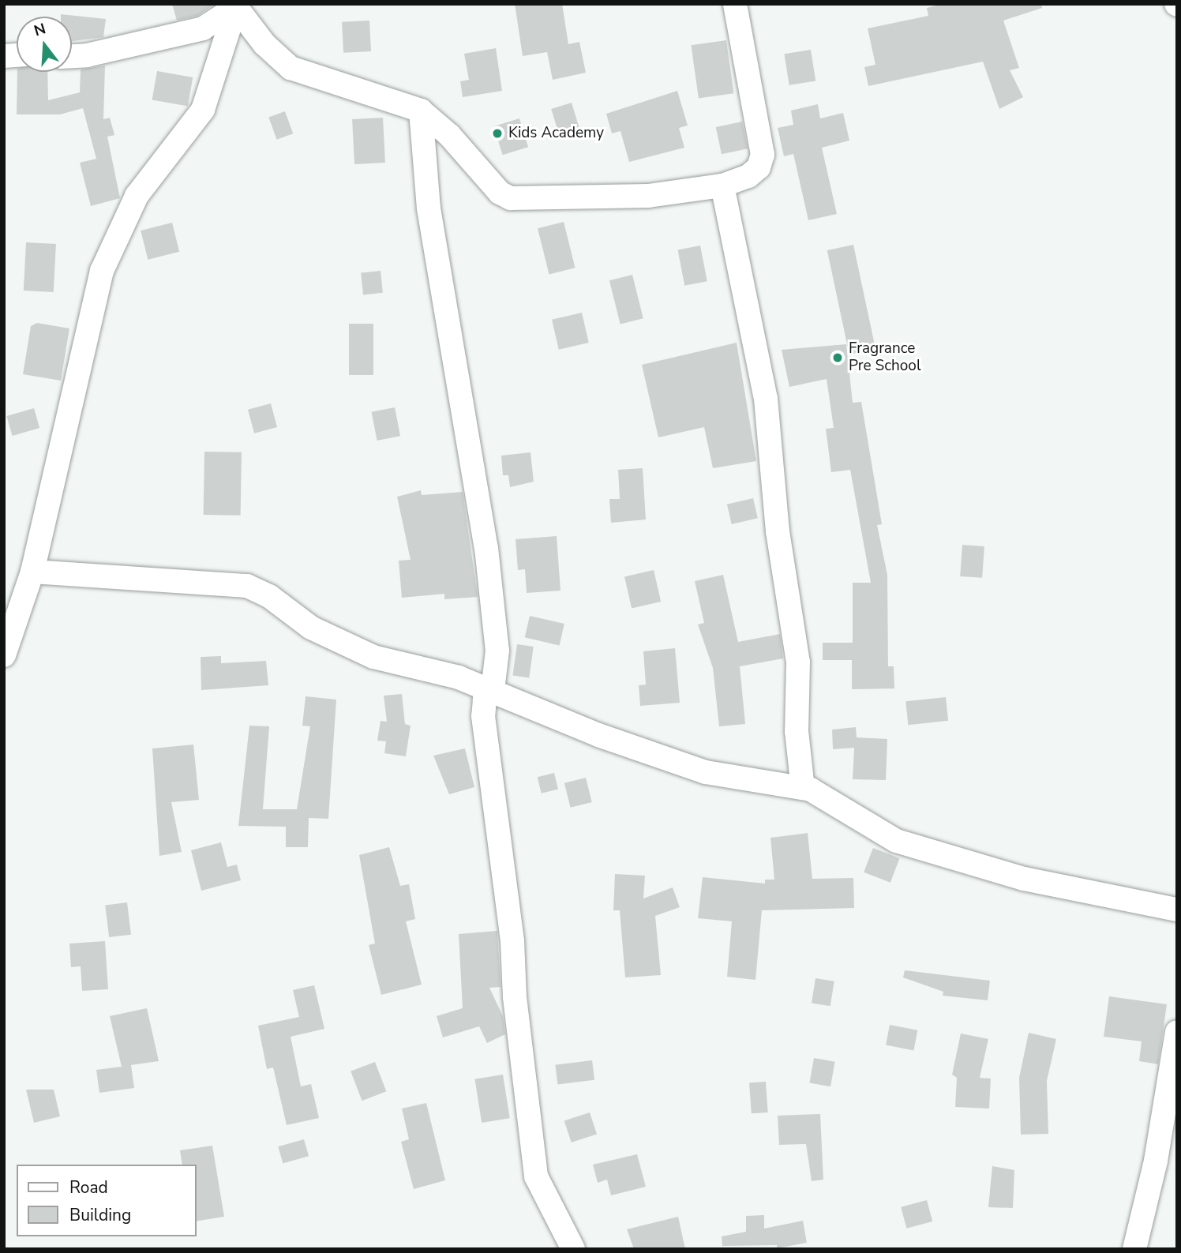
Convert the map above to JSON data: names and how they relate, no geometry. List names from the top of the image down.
{
  "places": ["Kids Academy", "Fragrance Pre School"],
  "legend": ["Road", "Building"],
  "north": "top"
}
